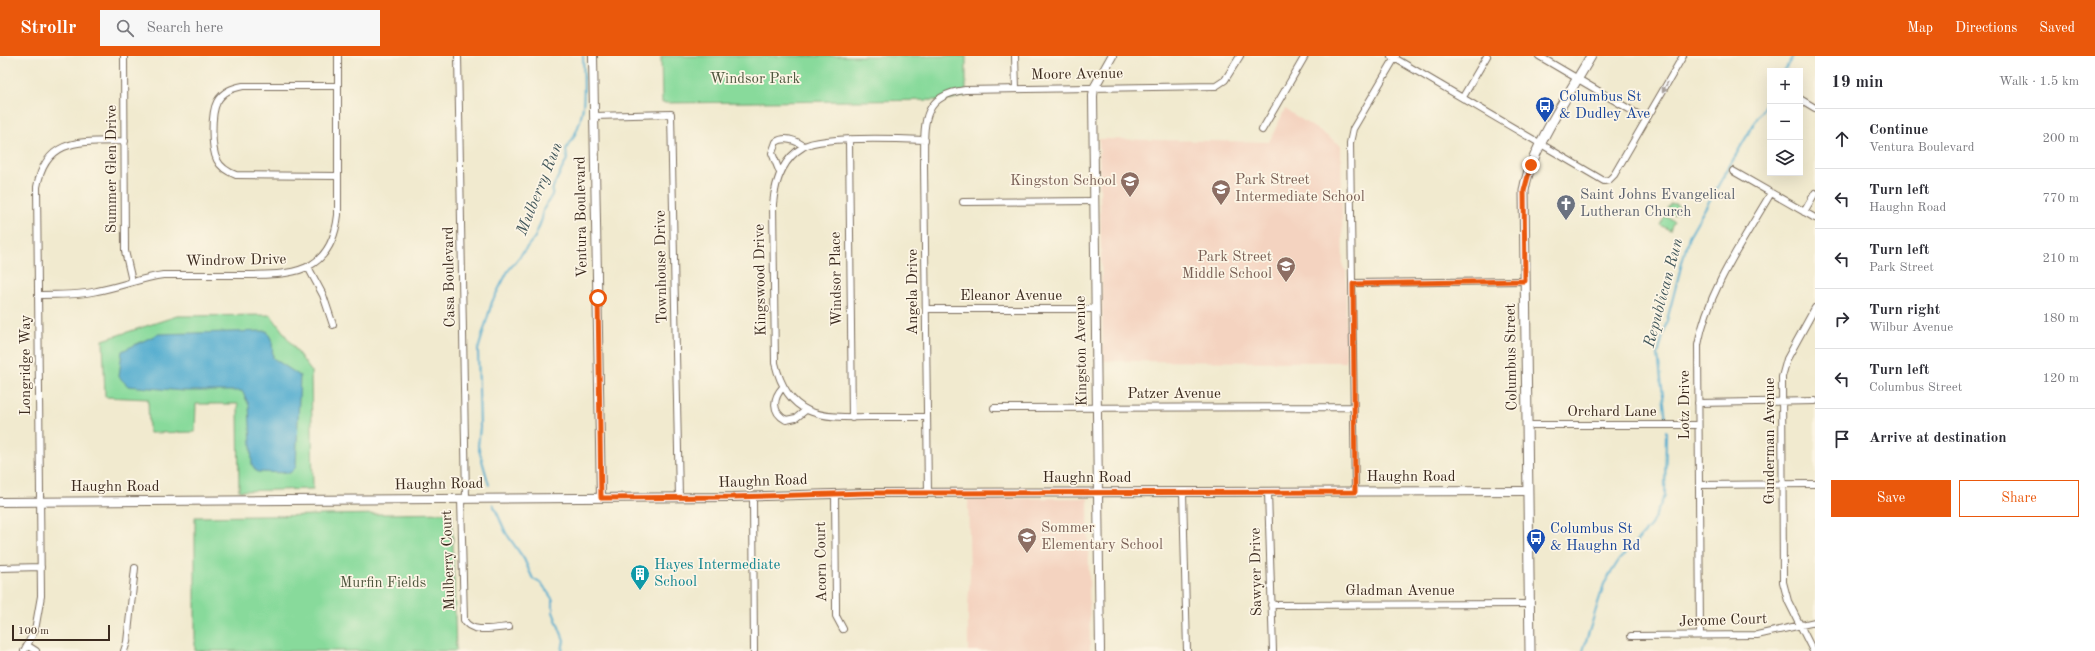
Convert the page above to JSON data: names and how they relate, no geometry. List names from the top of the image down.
{
  "streets": {
    "main road": ["Columbus Street"],
    "street": [
      "Moore Avenue",
      "Summer Glen Drive",
      "Ventura Boulevard",
      "Windrow Drive",
      "Townhouse Drive",
      "Casa Boulevard",
      "Windsor Place",
      "Kingswood Drive",
      "Angela Drive",
      "Eleanor Avenue",
      "Kingston Avenue",
      "Longridge Way",
      "Patzer Avenue",
      "Lotz Drive",
      "Orchard Lane",
      "Gunderman Avenue",
      "Haughn Road",
      "Mulberry Court",
      "Acorn Court",
      "Sawyer Drive",
      "Gladman Avenue",
      "Jerome Court"
    ]
  },
  "crossings": [
    ["Moore Avenue", "Angela Drive"],
    ["Moore Avenue", "Kingston Avenue"],
    ["Summer Glen Drive", "Windrow Drive"],
    ["Summer Glen Drive", "Longridge Way"],
    ["Ventura Boulevard", "Townhouse Drive"],
    ["Ventura Boulevard", "Haughn Road"],
    ["Windrow Drive", "Longridge Way"],
    ["Townhouse Drive", "Haughn Road"],
    ["Casa Boulevard", "Haughn Road"],
    ["Casa Boulevard", "Mulberry Court"],
    ["Windsor Place", "Kingswood Drive"],
    ["Kingswood Drive", "Angela Drive"],
    ["Angela Drive", "Eleanor Avenue"],
    ["Angela Drive", "Haughn Road"],
    ["Eleanor Avenue", "Kingston Avenue"],
    ["Kingston Avenue", "Patzer Avenue"],
    ["Kingston Avenue", "Haughn Road"],
    ["Columbus Street", "Orchard Lane"],
    ["Columbus Street", "Haughn Road"],
    ["Columbus Street", "Gladman Avenue"],
    ["Longridge Way", "Haughn Road"],
    ["Lotz Drive", "Orchard Lane"],
    ["Lotz Drive", "Jerome Court"],
    ["Gunderman Avenue", "Jerome Court"],
    ["Haughn Road", "Mulberry Court"],
    ["Haughn Road", "Acorn Court"],
    ["Haughn Road", "Sawyer Drive"],
    ["Sawyer Drive", "Gladman Avenue"]
  ],
  "water": ["Mulberry Run", "Republican Run"],
  "parks": ["Windsor Park", "Murfin Fields"],
  "places": {
    "bus stop": ["Columbus St & Dudley Ave", "Columbus St & Haughn Rd"],
    "school or university": [
      "Kingston School",
      "Park Street Intermediate School",
      "Park Street Middle School",
      "Sommer Elementary School"
    ],
    "church": ["Saint Johns Evangelical Lutheran Church"],
    "building": ["Hayes Intermediate School"]
  },
  "scale_bar": "100 m",
  "page": {
    "header": "Strollr",
    "search": "Search here",
    "nav": ["Map", "Directions", "Saved"],
    "heading": ["19 min", "Walk · 1.5 km"],
    "map_buttons": ["+", "−"],
    "list": [
      ["Continue", "Ventura Boulevard", "200 m"],
      ["Turn left", "Haughn Road", "770 m"],
      ["Turn left", "Park Street", "210 m"],
      ["Turn right", "Wilbur Avenue", "180 m"],
      ["Turn left", "Columbus Street", "120 m"],
      "Arrive at destination"
    ],
    "buttons": ["Save", "Share"],
    "scale": "100 m"
  }
}
